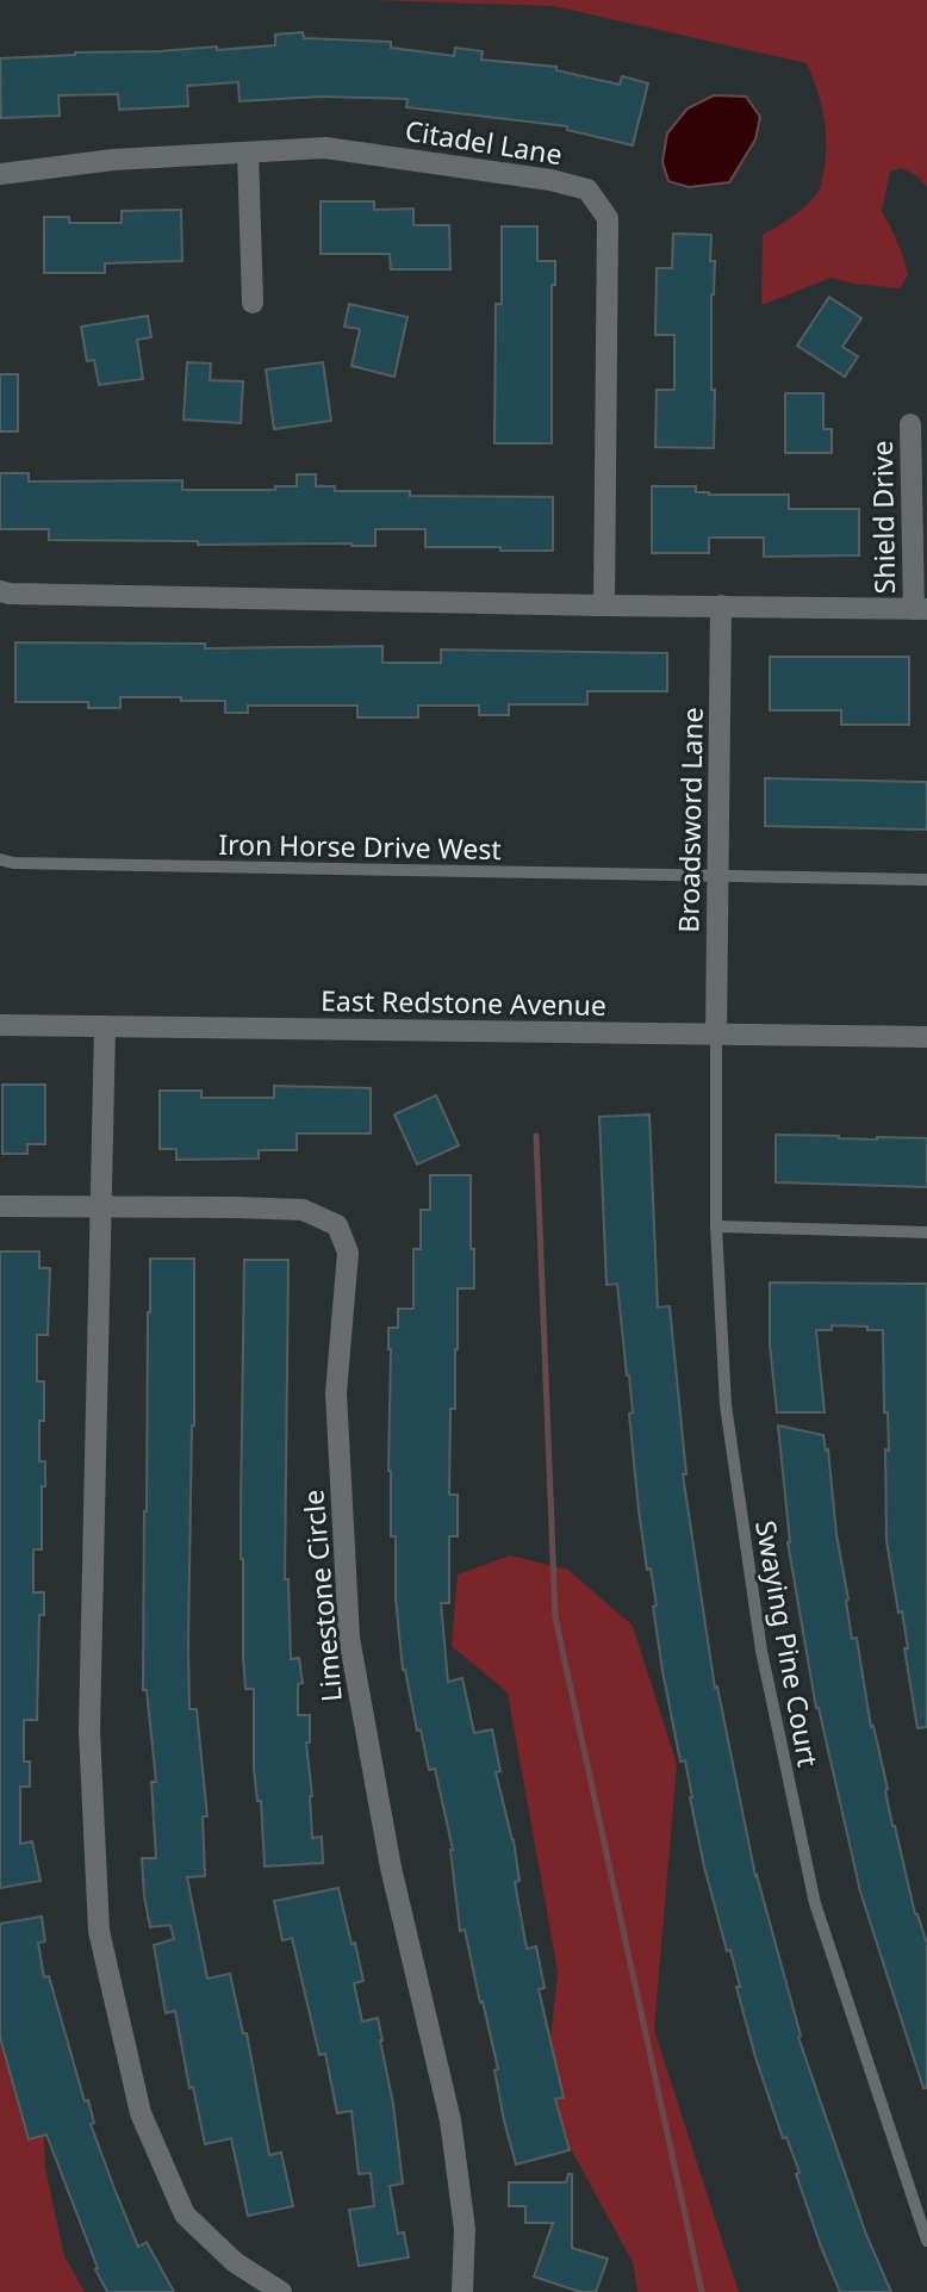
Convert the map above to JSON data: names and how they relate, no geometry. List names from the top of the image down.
{
  "streets": {
    "street": [
      "Citadel Lane",
      "Shield Drive",
      "Broadsword Lane",
      "East Redstone Avenue",
      "Limestone Circle"
    ],
    "lane": ["Iron Horse Drive West", "Swaying Pine Court"]
  },
  "crossings": [
    ["Broadsword Lane", "Iron Horse Drive West"],
    ["Broadsword Lane", "East Redstone Avenue"],
    ["Broadsword Lane", "Swaying Pine Court"],
    ["East Redstone Avenue", "Swaying Pine Court"]
  ]
}
